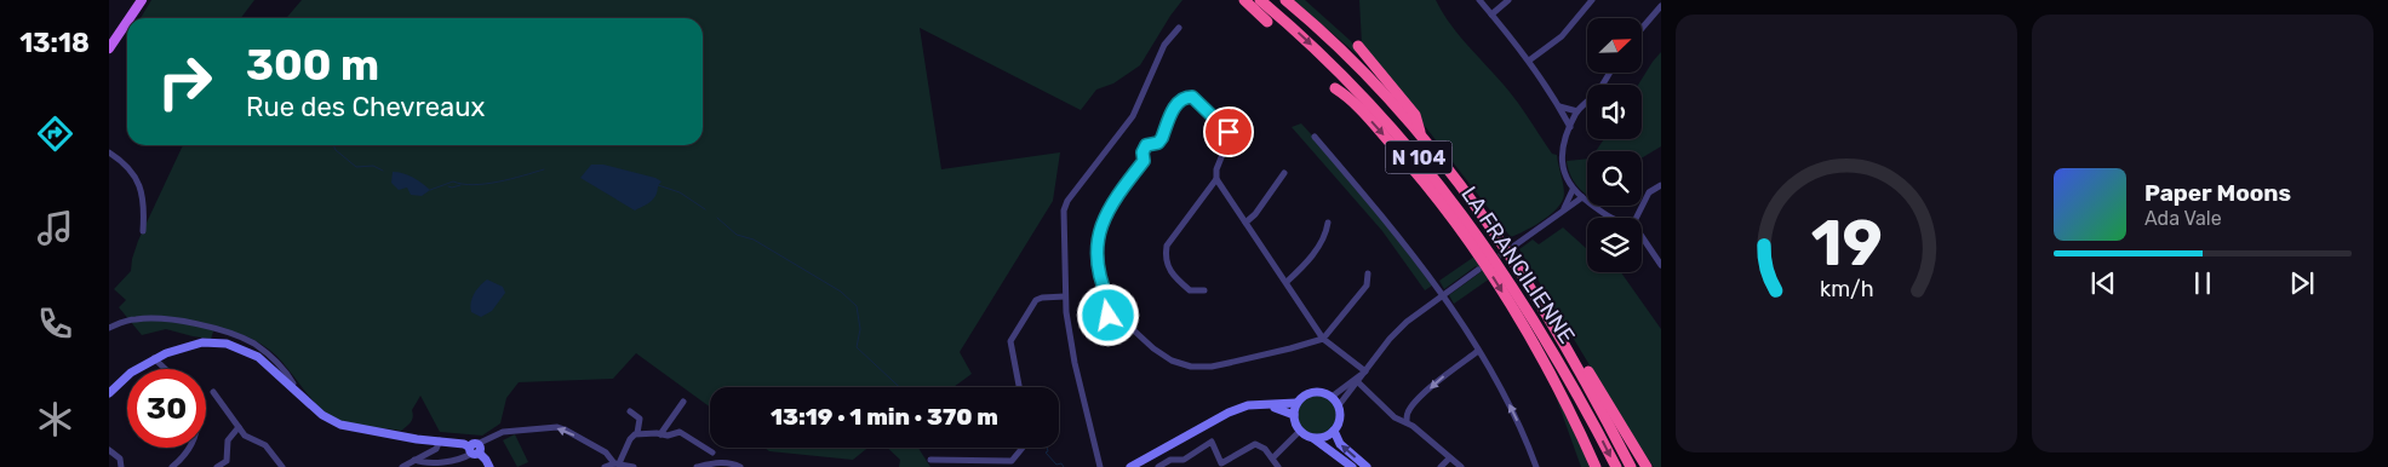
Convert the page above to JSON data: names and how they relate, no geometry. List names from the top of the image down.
{
  "streets": {
    "highway": ["N 104", "LA FRANCILIENNE"]
  },
  "north": "top right",
  "page": {
    "tabs": "13:18",
    "turn": ["300 m", "Rue des Chevreaux"],
    "song": ["Paper Moons", "Ada Vale"],
    "limit": "30",
    "trip": "13:19 · 1 min · 370 m",
    "gauge": ["19", "km/h"]
  }
}
